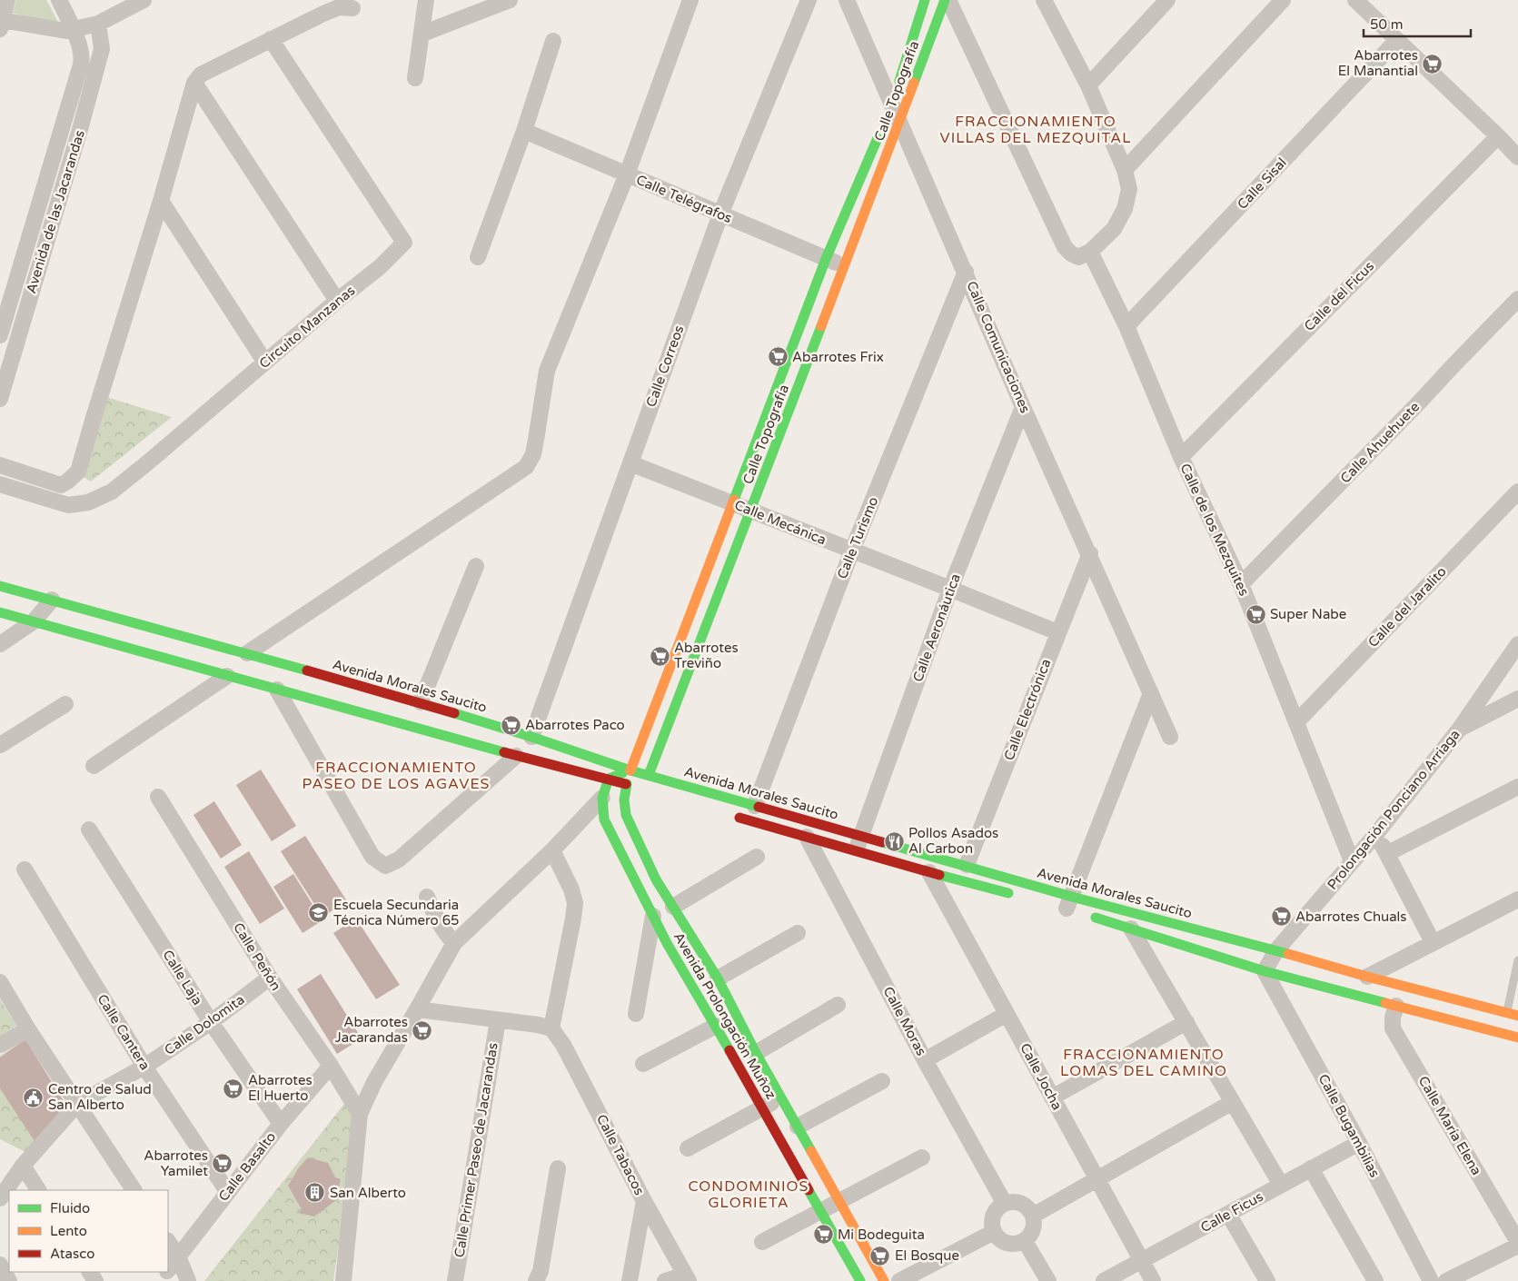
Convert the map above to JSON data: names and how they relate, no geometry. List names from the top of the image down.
{
  "streets": {
    "main road": ["Calle Topografía", "Avenida Morales Saucito", "Avenida Prolongación Muñoz"],
    "street": [
      "Calle Sisal",
      "Calle Telégrafos",
      "Avenida de las Jacarandas",
      "Calle del Ficus",
      "Circuito Manzanas",
      "Calle Comunicaciones",
      "Calle Correos",
      "Calle Ahuehuete",
      "Calle Mecánica",
      "Calle de los Mezquites",
      "Calle Turismo",
      "Calle del Jaralito",
      "Calle Aeronáutica",
      "Calle Electrónica",
      "Prolongación Ponciano Arriaga",
      "Calle Peñón",
      "Calle Laja",
      "Calle Moras",
      "Calle Dolomita",
      "Calle Cantera",
      "Calle Jocha",
      "Calle Bugambilias",
      "Calle María Elena",
      "Calle Primer Paseo de Jacarandas",
      "Calle Tabacos",
      "Calle Basalto",
      "Calle Ficus"
    ]
  },
  "crossings": [
    ["Calle Topografía", "Calle Telégrafos"],
    ["Calle Topografía", "Calle Comunicaciones"],
    ["Calle Topografía", "Calle Mecánica"],
    ["Calle Topografía", "Avenida Morales Saucito"],
    ["Calle Sisal", "Calle de los Mezquites"],
    ["Calle Telégrafos", "Calle Correos"],
    ["Calle del Ficus", "Calle de los Mezquites"],
    ["Calle Comunicaciones", "Calle Turismo"],
    ["Calle Comunicaciones", "Calle Aeronáutica"],
    ["Calle Comunicaciones", "Calle Electrónica"],
    ["Calle Correos", "Calle Mecánica"],
    ["Calle Correos", "Avenida Morales Saucito"],
    ["Calle Ahuehuete", "Calle de los Mezquites"],
    ["Calle Mecánica", "Calle Turismo"],
    ["Calle Mecánica", "Calle Aeronáutica"],
    ["Calle Mecánica", "Calle Electrónica"],
    ["Calle de los Mezquites", "Calle del Jaralito"],
    ["Calle de los Mezquites", "Prolongación Ponciano Arriaga"],
    ["Calle Turismo", "Avenida Morales Saucito"],
    ["Calle Aeronáutica", "Avenida Morales Saucito"],
    ["Avenida Morales Saucito", "Calle Electrónica"],
    ["Avenida Morales Saucito", "Prolongación Ponciano Arriaga"],
    ["Avenida Morales Saucito", "Calle Moras"],
    ["Avenida Morales Saucito", "Calle Jocha"],
    ["Avenida Morales Saucito", "Calle Bugambilias"],
    ["Avenida Morales Saucito", "Calle María Elena"],
    ["Prolongación Ponciano Arriaga", "Calle Bugambilias"],
    ["Calle Peñón", "Calle Dolomita"],
    ["Calle Peñón", "Calle Basalto"],
    ["Calle Laja", "Calle Dolomita"],
    ["Calle Laja", "Calle Basalto"],
    ["Calle Dolomita", "Calle Cantera"],
    ["Calle Cantera", "Calle Basalto"],
    ["Calle Jocha", "Calle Ficus"],
    ["Calle Bugambilias", "Calle Ficus"]
  ],
  "districts": [
    "FRACCIONAMIENTO VILLAS DEL MEZQUITAL",
    "FRACCIONAMIENTO PASEO DE LOS AGAVES",
    "FRACCIONAMIENTO LOMAS DEL CAMINO",
    "CONDOMINIOS GLORIETA"
  ],
  "places": {
    "supermarket": [
      "Abarrotes El Manantial",
      "Abarrotes Frix",
      "Super Nabe",
      "Abarrotes Treviño",
      "Abarrotes Paco",
      "Abarrotes Chuals",
      "Abarrotes Jacarandas",
      "Abarrotes El Huerto",
      "Abarrotes Yamilet",
      "Mi Bodeguita",
      "El Bosque"
    ],
    "restaurant": ["Pollos Asados Al Carbon"],
    "school or university": ["Escuela Secundaria Técnica Número 65"],
    "public building": ["Centro de Salud San Alberto"],
    "building": ["San Alberto"]
  },
  "legend": ["Fluido", "Lento", "Atasco"],
  "scale_bar": "50 m"
}
